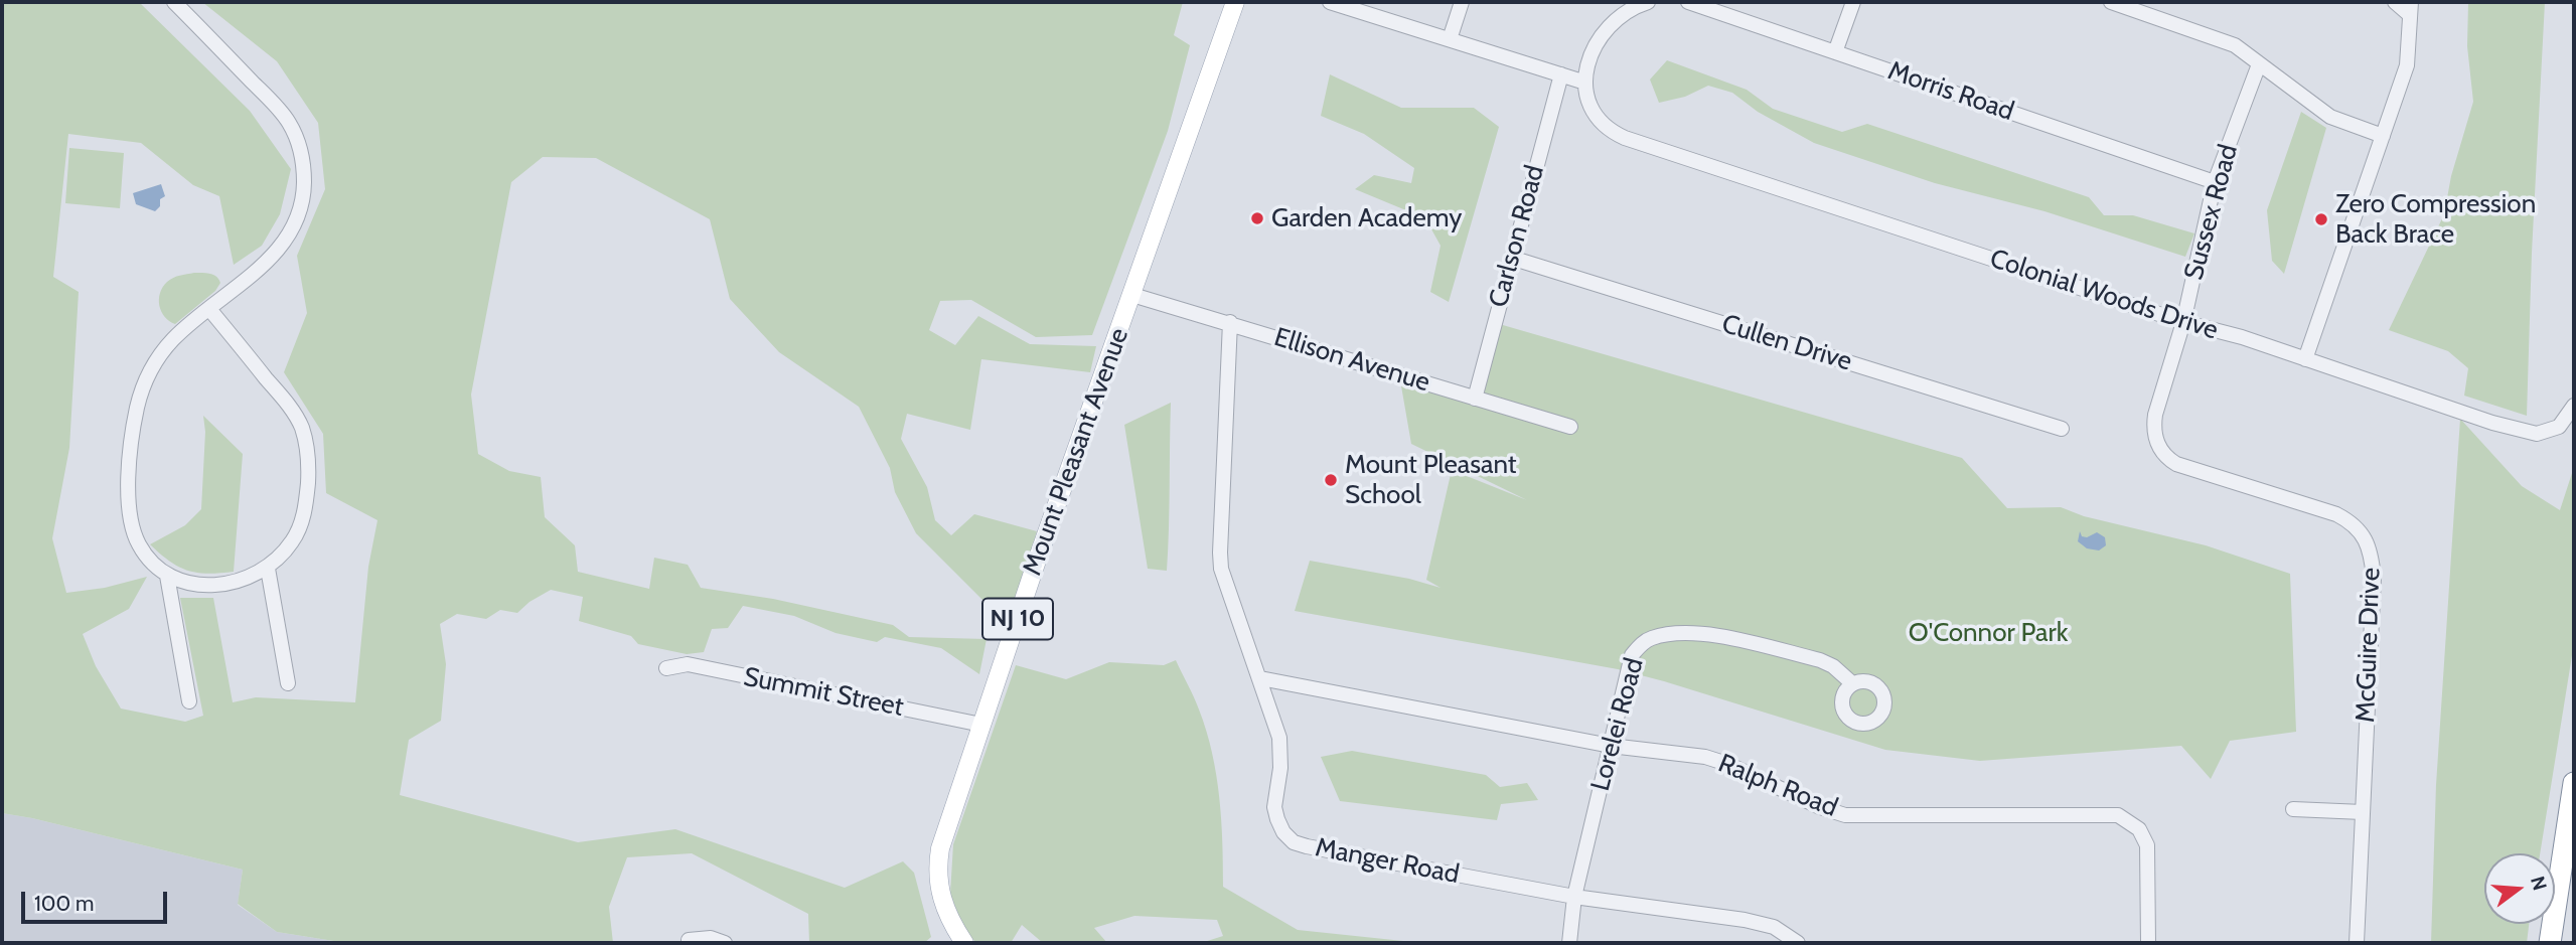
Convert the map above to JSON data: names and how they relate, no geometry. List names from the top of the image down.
{
  "streets": {
    "main road": ["Mount Pleasant Avenue", "NJ 10"],
    "street": [
      "Morris Road",
      "Sussex Road",
      "Carlson Road",
      "Colonial Woods Drive",
      "Cullen Drive",
      "Ellison Avenue",
      "McGuire Drive",
      "Summit Street",
      "Lorelei Road",
      "Ralph Road",
      "Manger Road"
    ]
  },
  "crossings": [
    ["Morris Road", "Sussex Road"],
    ["Sussex Road", "Colonial Woods Drive"],
    ["Sussex Road", "McGuire Drive"],
    ["Carlson Road", "Cullen Drive"],
    ["Carlson Road", "Ellison Avenue"],
    ["Colonial Woods Drive", "McGuire Drive"],
    ["Ellison Avenue", "Mount Pleasant Avenue"],
    ["Ellison Avenue", "Manger Road"],
    ["Mount Pleasant Avenue", "Summit Street"],
    ["Lorelei Road", "Ralph Road"],
    ["Lorelei Road", "Manger Road"],
    ["Ralph Road", "Manger Road"]
  ],
  "parks": ["O'Connor Park"],
  "places": ["Garden Academy", "Zero Compression Back Brace", "Mount Pleasant School"],
  "scale_bar": "100 m",
  "north": "right"
}
